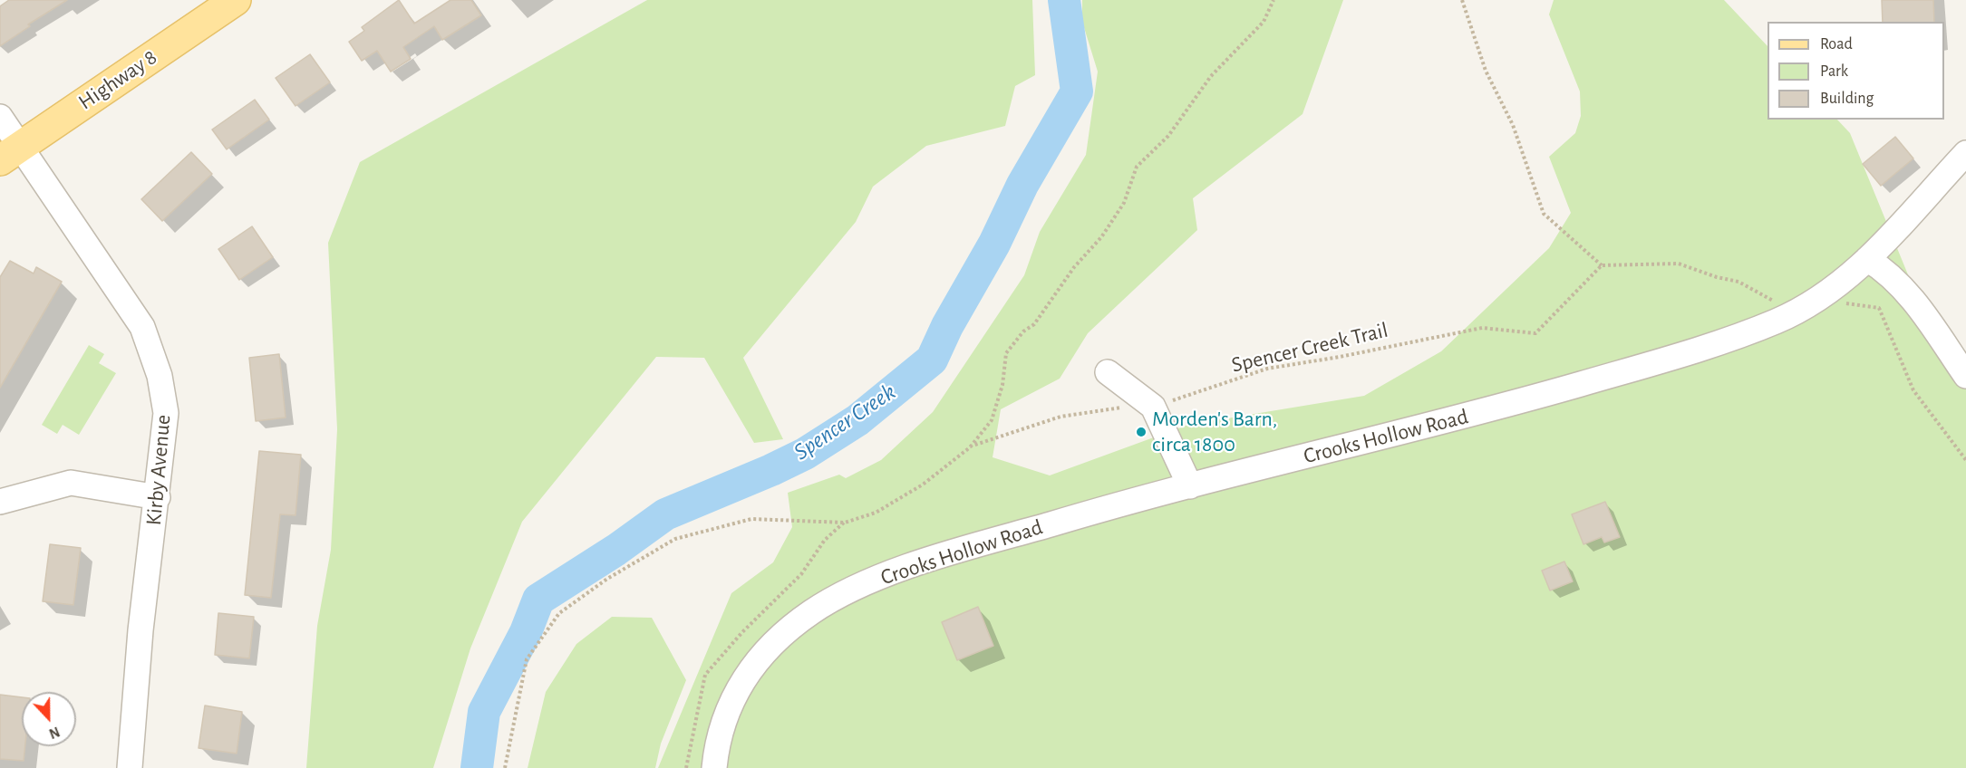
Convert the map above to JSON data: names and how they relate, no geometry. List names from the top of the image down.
{
  "streets": {
    "main road": ["Highway 8"],
    "street": ["Crooks Hollow Road", "Kirby Avenue"],
    "path": ["Spencer Creek Trail"]
  },
  "crossings": [
    ["Highway 8", "Kirby Avenue"]
  ],
  "water": ["Spencer Creek"],
  "places": ["Morden's Barn, circa 1800"],
  "legend": ["Road", "Park", "Building"],
  "north": "bottom"
}
